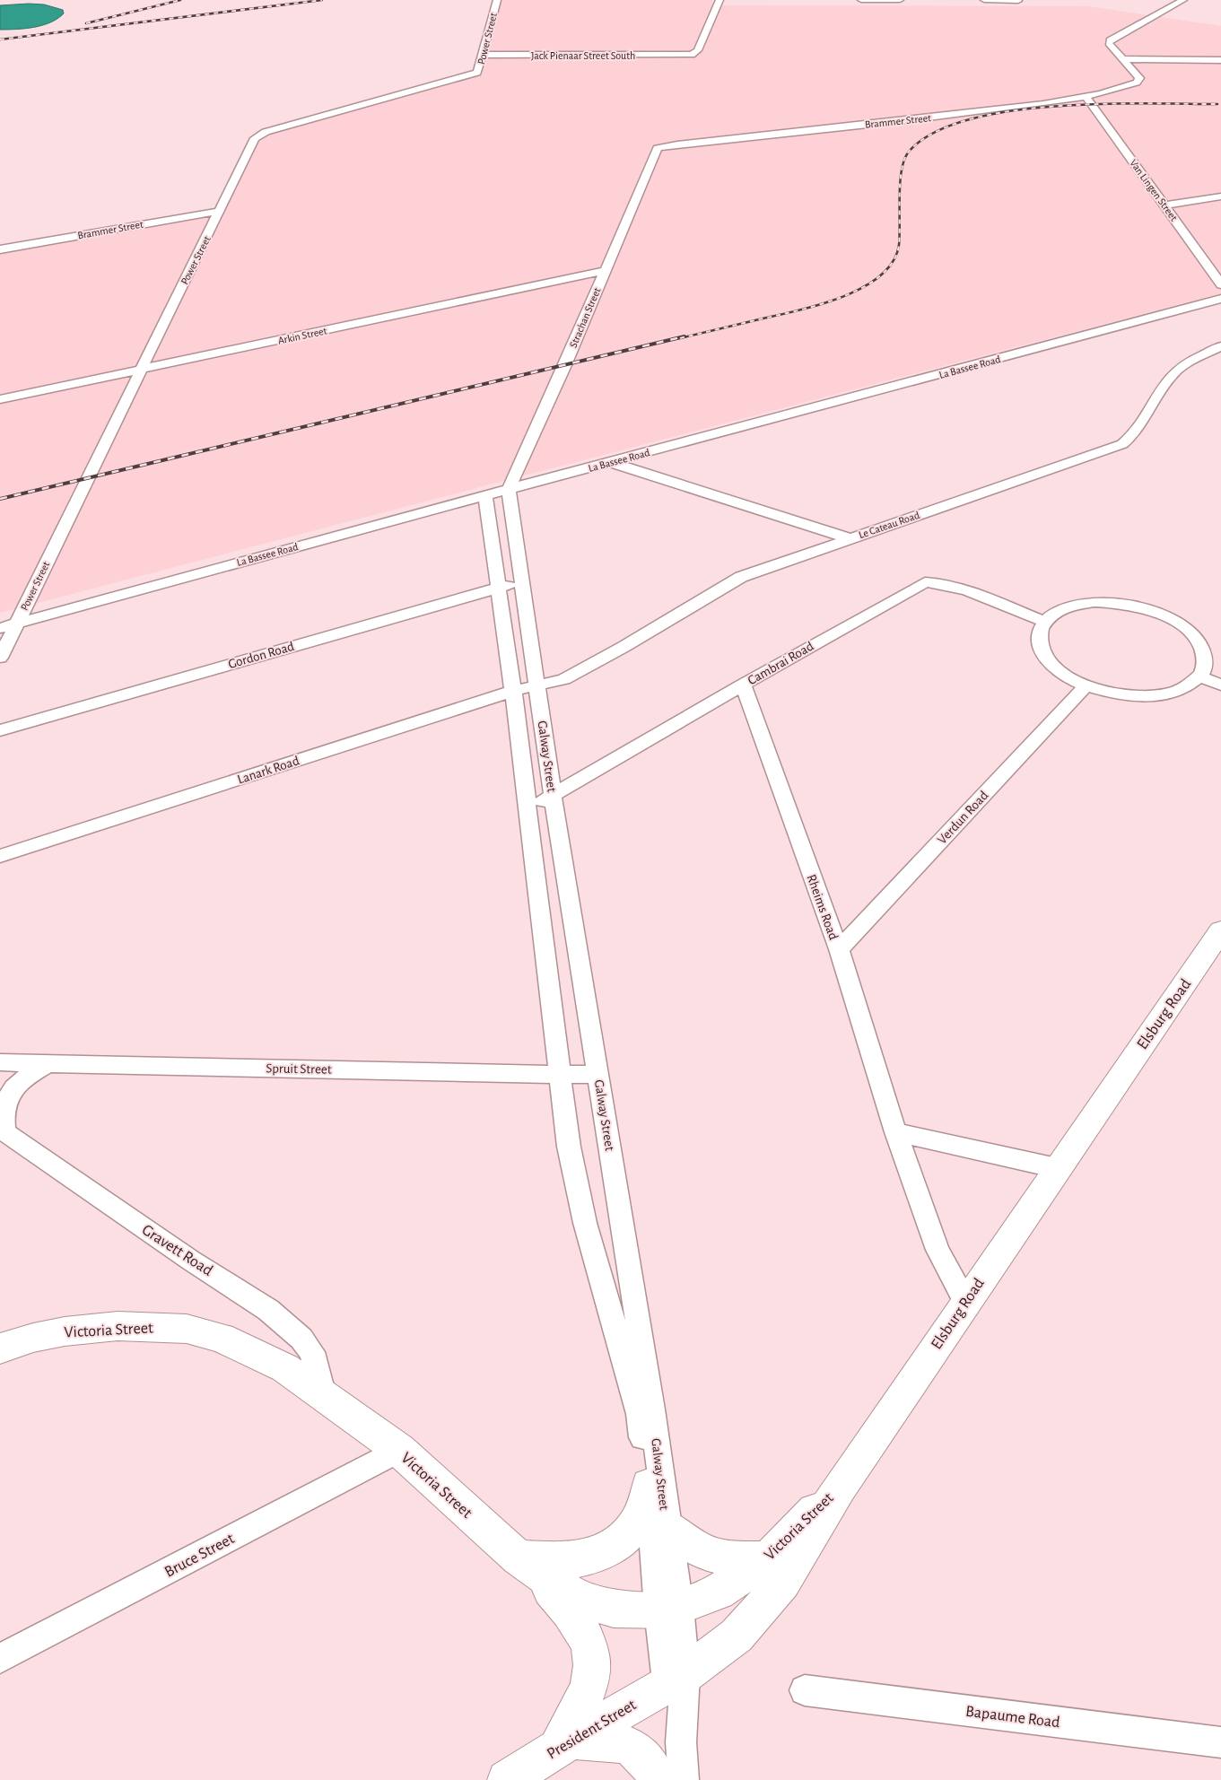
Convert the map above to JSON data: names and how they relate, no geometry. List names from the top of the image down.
{
  "streets": {
    "main road": ["Elsburg Road", "Victoria Street", "President Street"],
    "street": [
      "Power Street",
      "Jack Pienaar Street South",
      "Brammer Street",
      "Van Lingen Street",
      "Strachan Street",
      "Arkin Street",
      "La Bassee Road",
      "Le Cateau Road",
      "Gordon Road",
      "Cambrai Road",
      "Galway Street",
      "Lanark Road",
      "Verdun Road",
      "Rheims Road",
      "Spruit Street",
      "Gravett Road",
      "Bruce Street",
      "Bapaume Road"
    ]
  },
  "crossings": [
    ["Power Street", "Jack Pienaar Street South"],
    ["Power Street", "Brammer Street"],
    ["Power Street", "Arkin Street"],
    ["Power Street", "La Bassee Road"],
    ["Brammer Street", "Van Lingen Street"],
    ["Brammer Street", "Strachan Street"],
    ["Strachan Street", "Arkin Street"],
    ["Strachan Street", "La Bassee Road"],
    ["Strachan Street", "Galway Street"],
    ["La Bassee Road", "Galway Street"],
    ["Le Cateau Road", "Galway Street"],
    ["Le Cateau Road", "Lanark Road"],
    ["Gordon Road", "Galway Street"],
    ["Cambrai Road", "Galway Street"],
    ["Cambrai Road", "Rheims Road"],
    ["Galway Street", "Lanark Road"],
    ["Galway Street", "Elsburg Road"],
    ["Galway Street", "Spruit Street"],
    ["Galway Street", "Victoria Street"],
    ["Galway Street", "President Street"],
    ["Verdun Road", "Rheims Road"],
    ["Rheims Road", "Elsburg Road"],
    ["Elsburg Road", "Victoria Street"],
    ["Elsburg Road", "President Street"],
    ["Gravett Road", "Victoria Street"],
    ["Victoria Street", "Bruce Street"]
  ]
}
